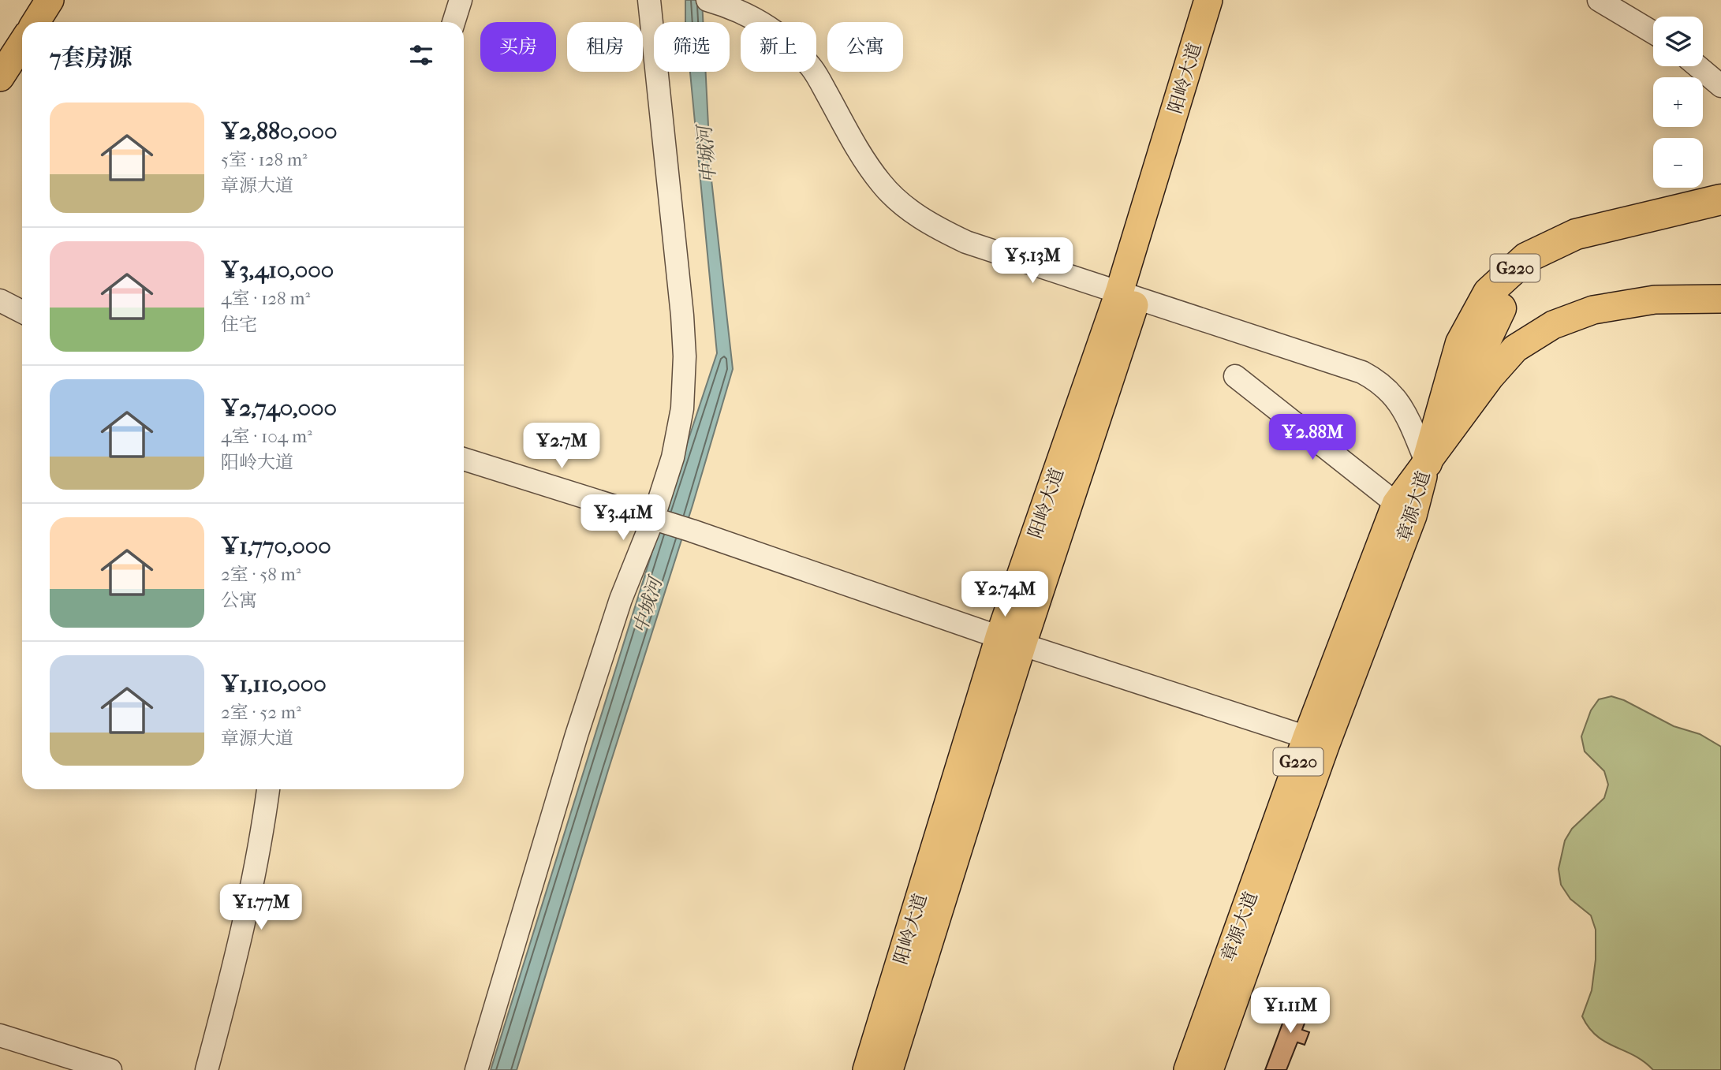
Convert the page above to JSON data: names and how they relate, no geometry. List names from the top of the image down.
{
  "streets": {
    "highway": ["G220"],
    "main road": ["阳岭大道", "章源大道"]
  },
  "crossings": [
    ["G220", "章源大道"]
  ],
  "water": ["中城河"],
  "page": {
    "map_buttons": ["+", "−"],
    "chip": [
      "买房",
      "租房",
      "筛选",
      "新上",
      "公寓"
    ],
    "heading": "7套房源",
    "list": [
      {
        "name": "¥2,880,000",
        "note": "5室 · 128 m² · 章源大道"
      },
      {
        "name": "¥3,410,000",
        "note": "4室 · 128 m² · 住宅"
      },
      {
        "name": "¥2,740,000",
        "note": "4室 · 104 m² · 阳岭大道"
      },
      {
        "name": "¥1,770,000",
        "note": "2室 · 58 m² · 公寓"
      },
      {
        "name": "¥1,110,000",
        "note": "2室 · 52 m² · 章源大道"
      }
    ],
    "price": [
      "¥5.13M",
      "¥2.88M",
      "¥2.7M",
      "¥3.41M",
      "¥2.74M",
      "¥1.77M",
      "¥1.11M"
    ]
  }
}
